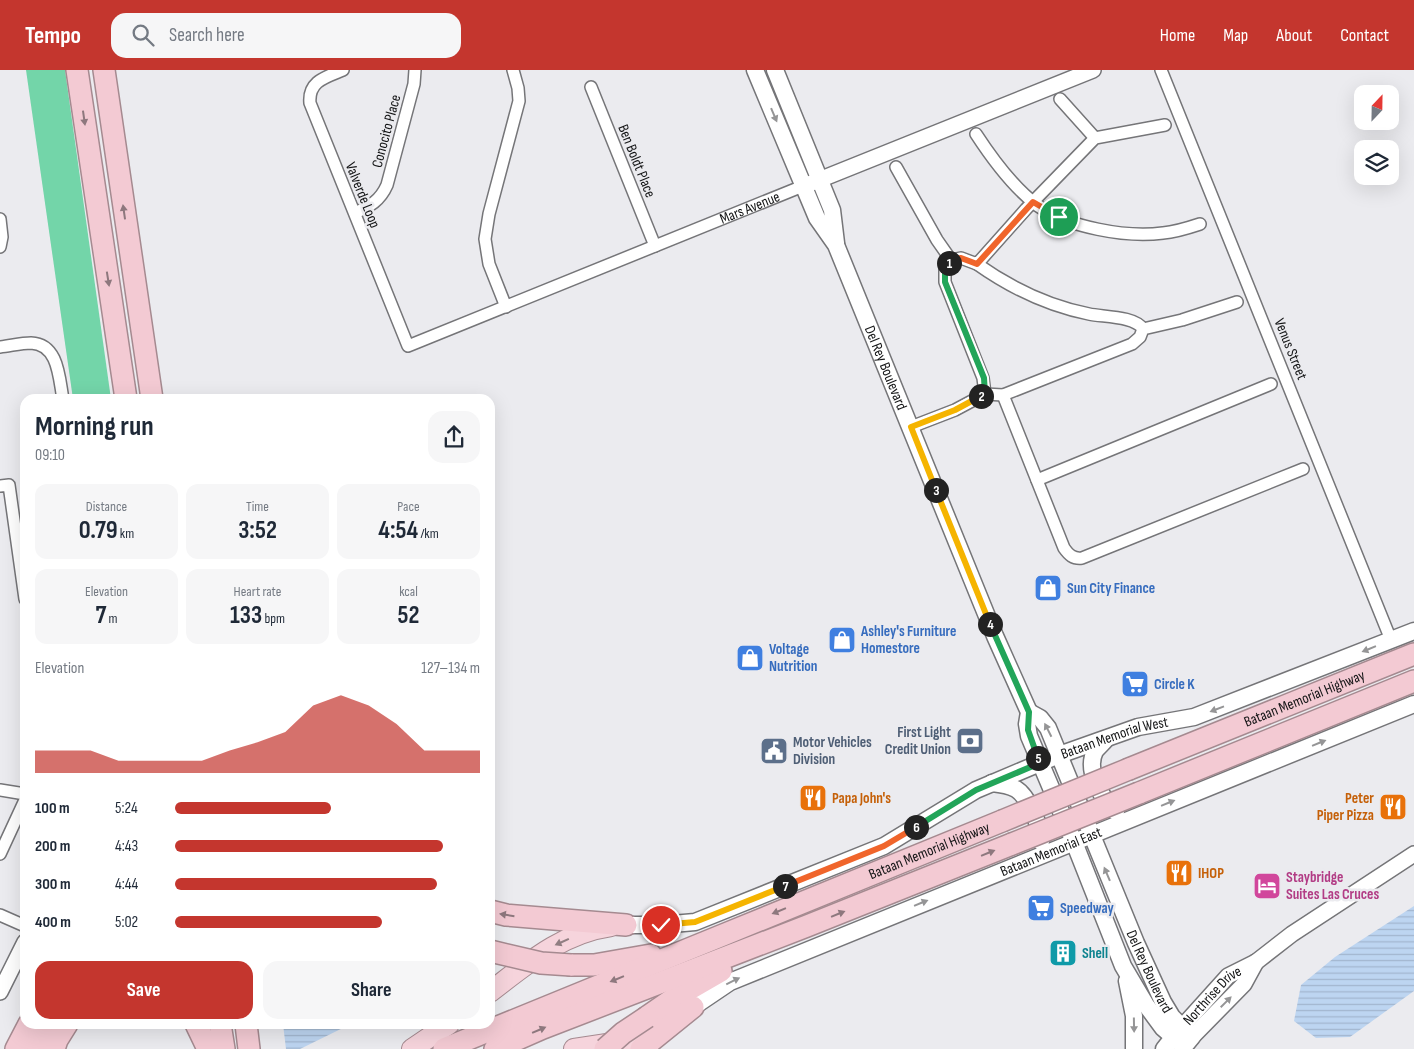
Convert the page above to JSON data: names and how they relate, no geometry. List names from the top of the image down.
{
  "streets": {
    "highway": ["Bataan Memorial Highway"],
    "main road": ["Del Rey Boulevard", "Bataan Memorial West", "Bataan Memorial East"],
    "street": [
      "Conocito Place",
      "Ben Boldt Place",
      "Valverde Loop",
      "Mars Avenue",
      "Venus Street",
      "Northrise Drive"
    ]
  },
  "crossings": [
    ["Conocito Place", "Valverde Loop"],
    ["Ben Boldt Place", "Mars Avenue"],
    ["Valverde Loop", "Mars Avenue"],
    ["Mars Avenue", "Del Rey Boulevard"],
    ["Venus Street", "Bataan Memorial West"],
    ["Del Rey Boulevard", "Bataan Memorial West"],
    ["Del Rey Boulevard", "Bataan Memorial East"],
    ["Del Rey Boulevard", "Northrise Drive"]
  ],
  "one_way": ["Bataan Memorial West", "Bataan Memorial East"],
  "places": {
    "shop": ["Sun City Finance", "Ashley's Furniture Homestore", "Voltage Nutrition"],
    "supermarket": ["Circle K", "Speedway"],
    "bank": ["First Light Credit Union"],
    "public building": ["Motor Vehicles Division"],
    "restaurant": ["Papa John's", "Peter Piper Pizza", "IHOP"],
    "hotel": ["Staybridge Suites Las Cruces"],
    "building": ["Shell"]
  },
  "north": "top",
  "page": {
    "header": "Tempo",
    "search": "Search here",
    "nav": [
      "Home",
      "Map",
      "About",
      "Contact"
    ],
    "pins": [
      "1",
      "2",
      "3",
      "4",
      "5",
      "6",
      "7"
    ],
    "heading": ["Morning run", "09:10"],
    "stats": [
      ["Distance", "0.79 km"],
      ["Time", "3:52"],
      ["Pace", "4:54 /km"],
      ["Elevation", "7 m"],
      ["Heart rate", "133 bpm"],
      ["kcal", "52"]
    ],
    "chart": ["Elevation", "127–134 m"],
    "list": [
      {
        "name": "100 m",
        "note": "5:24"
      },
      {
        "name": "200 m",
        "note": "4:43"
      },
      {
        "name": "300 m",
        "note": "4:44"
      },
      {
        "name": "400 m",
        "note": "5:02"
      }
    ],
    "buttons": ["Save", "Share"]
  }
}
